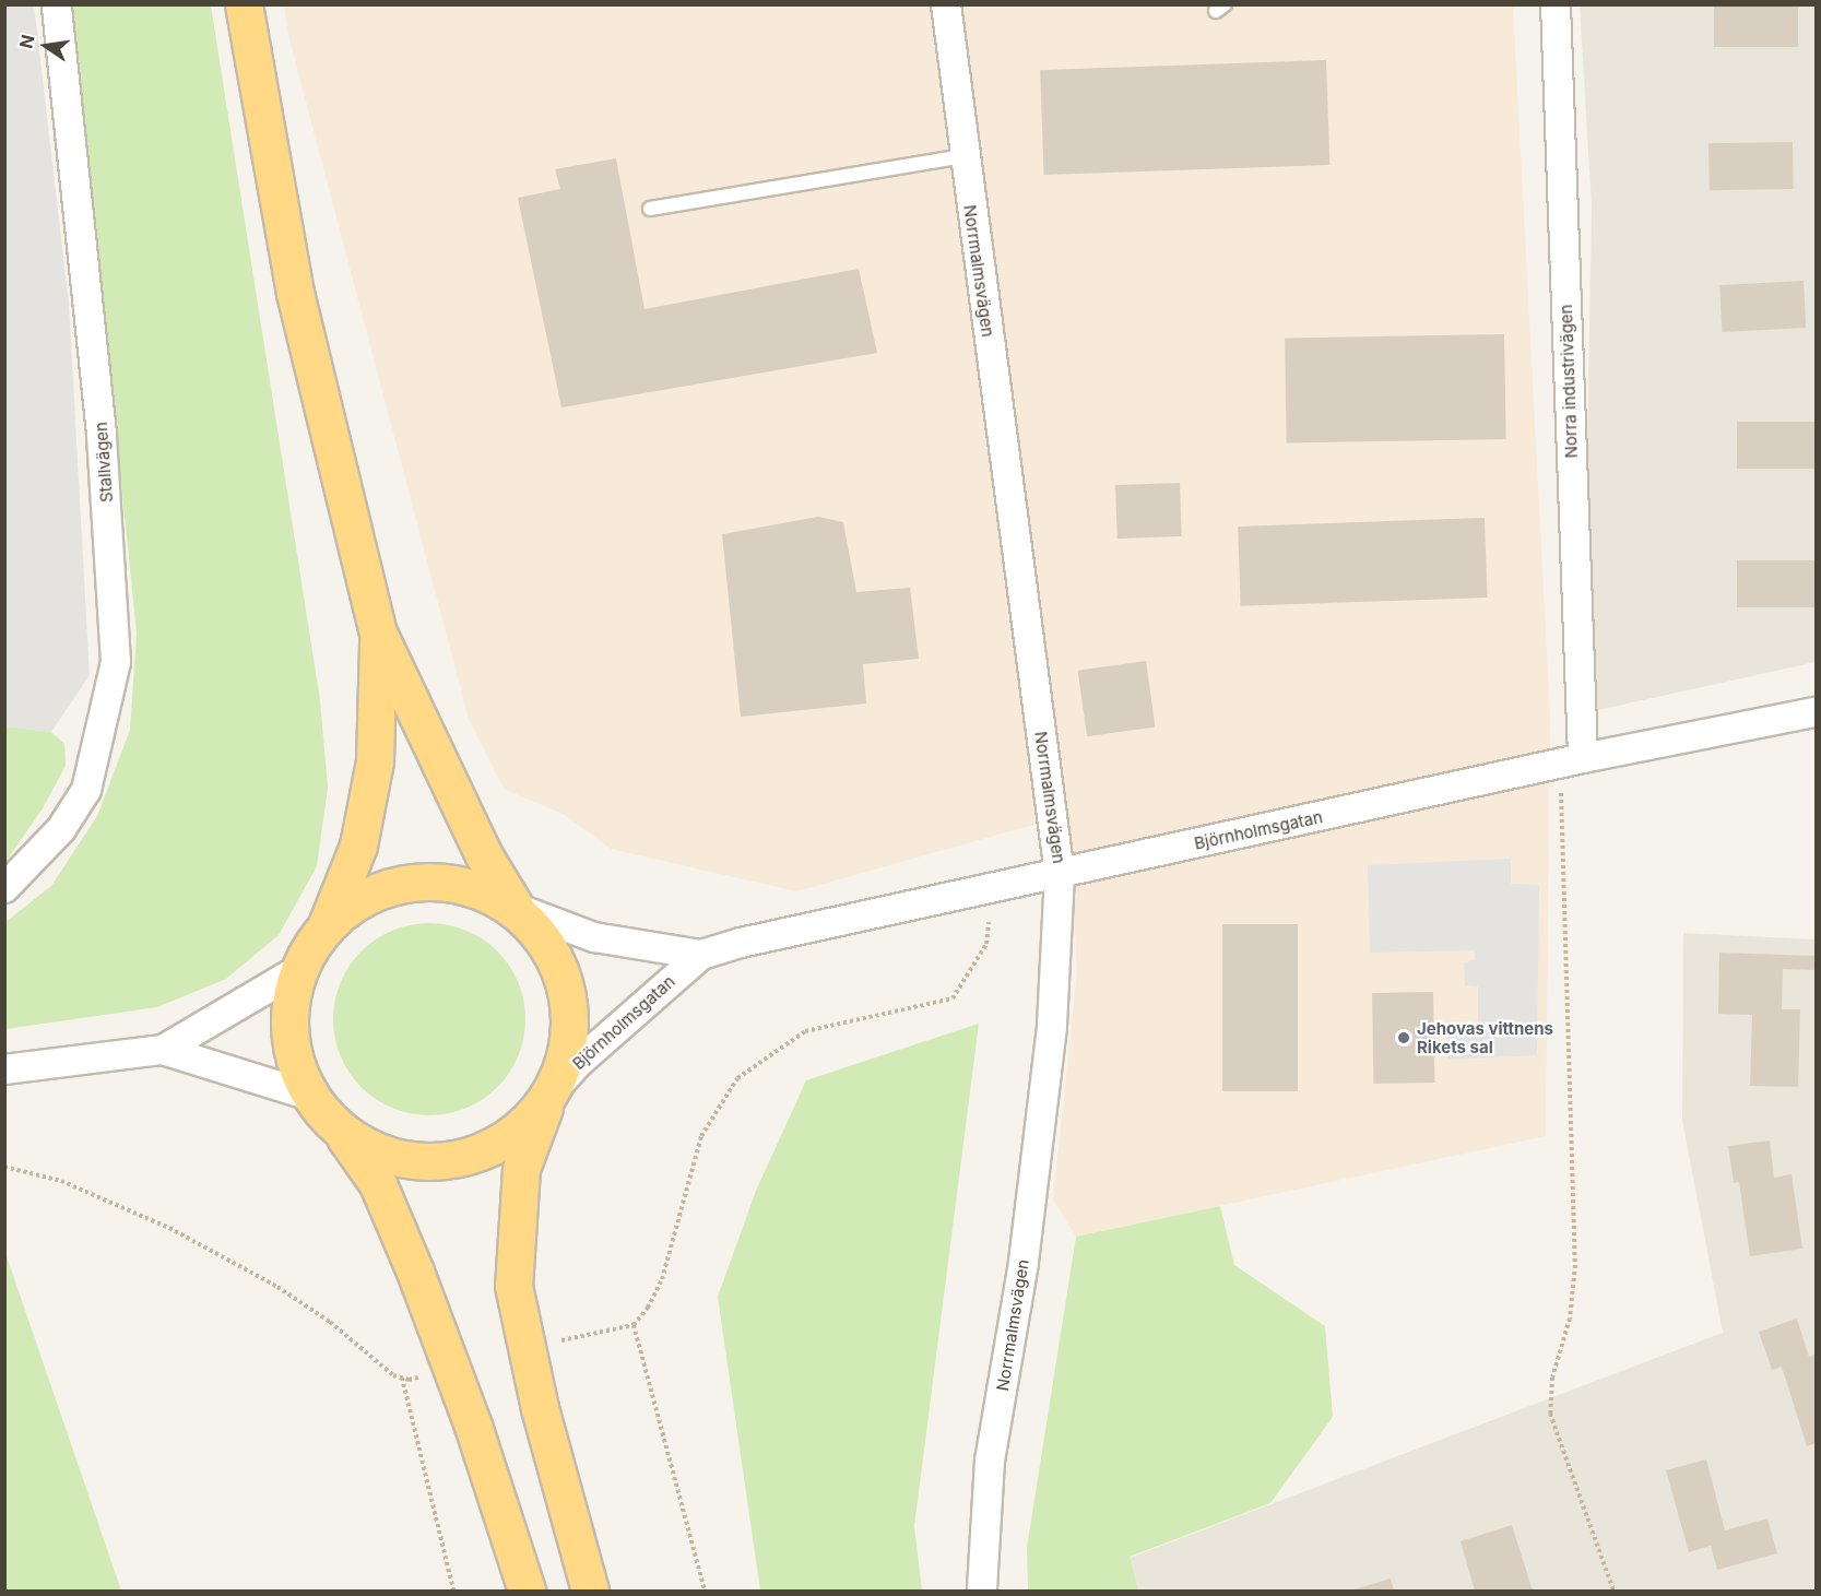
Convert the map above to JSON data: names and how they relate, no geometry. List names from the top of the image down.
{
  "streets": {
    "street": [
      "Norrmalmsvägen",
      "Norra industrivägen",
      "Stallvägen",
      "Björnholmsgatan"
    ]
  },
  "crossings": [
    ["Norrmalmsvägen", "Björnholmsgatan"],
    ["Norra industrivägen", "Björnholmsgatan"]
  ],
  "places": ["Jehovas vittnens Rikets sal"],
  "north": "left"
}
